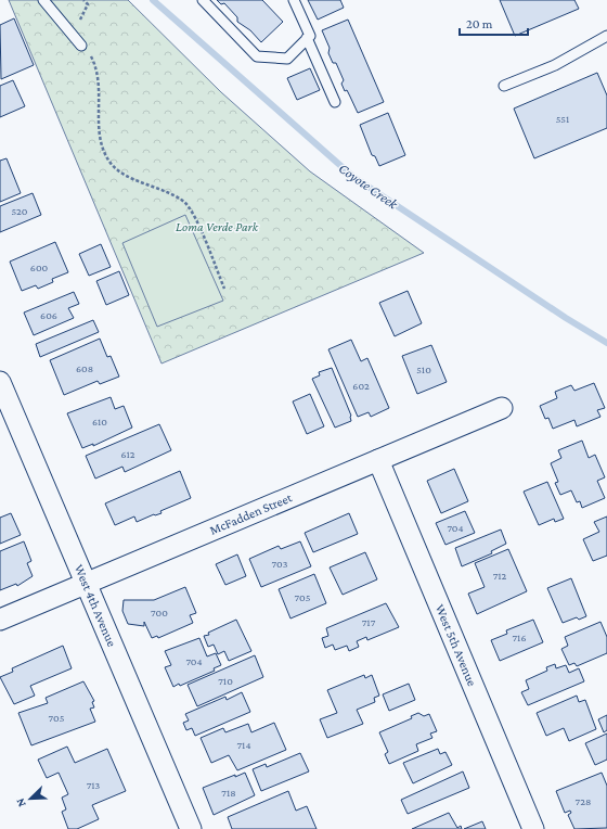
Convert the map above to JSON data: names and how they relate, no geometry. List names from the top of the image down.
{
  "streets": {
    "street": ["McFadden Street", "West 4th Avenue", "West 5th Avenue"]
  },
  "crossings": [
    ["McFadden Street", "West 4th Avenue"],
    ["McFadden Street", "West 5th Avenue"]
  ],
  "water": ["Coyote Creek"],
  "parks": ["Loma Verde Park"],
  "house_numbers": [
    "551",
    "520",
    "600",
    "606",
    "608",
    "510",
    "602",
    "610",
    "612",
    "704",
    "703",
    "712",
    "705",
    "700",
    "717",
    "716",
    "704",
    "710",
    "705",
    "714",
    "713",
    "718",
    "728"
  ],
  "scale_bar": "20 m",
  "north": "bottom left"
}
